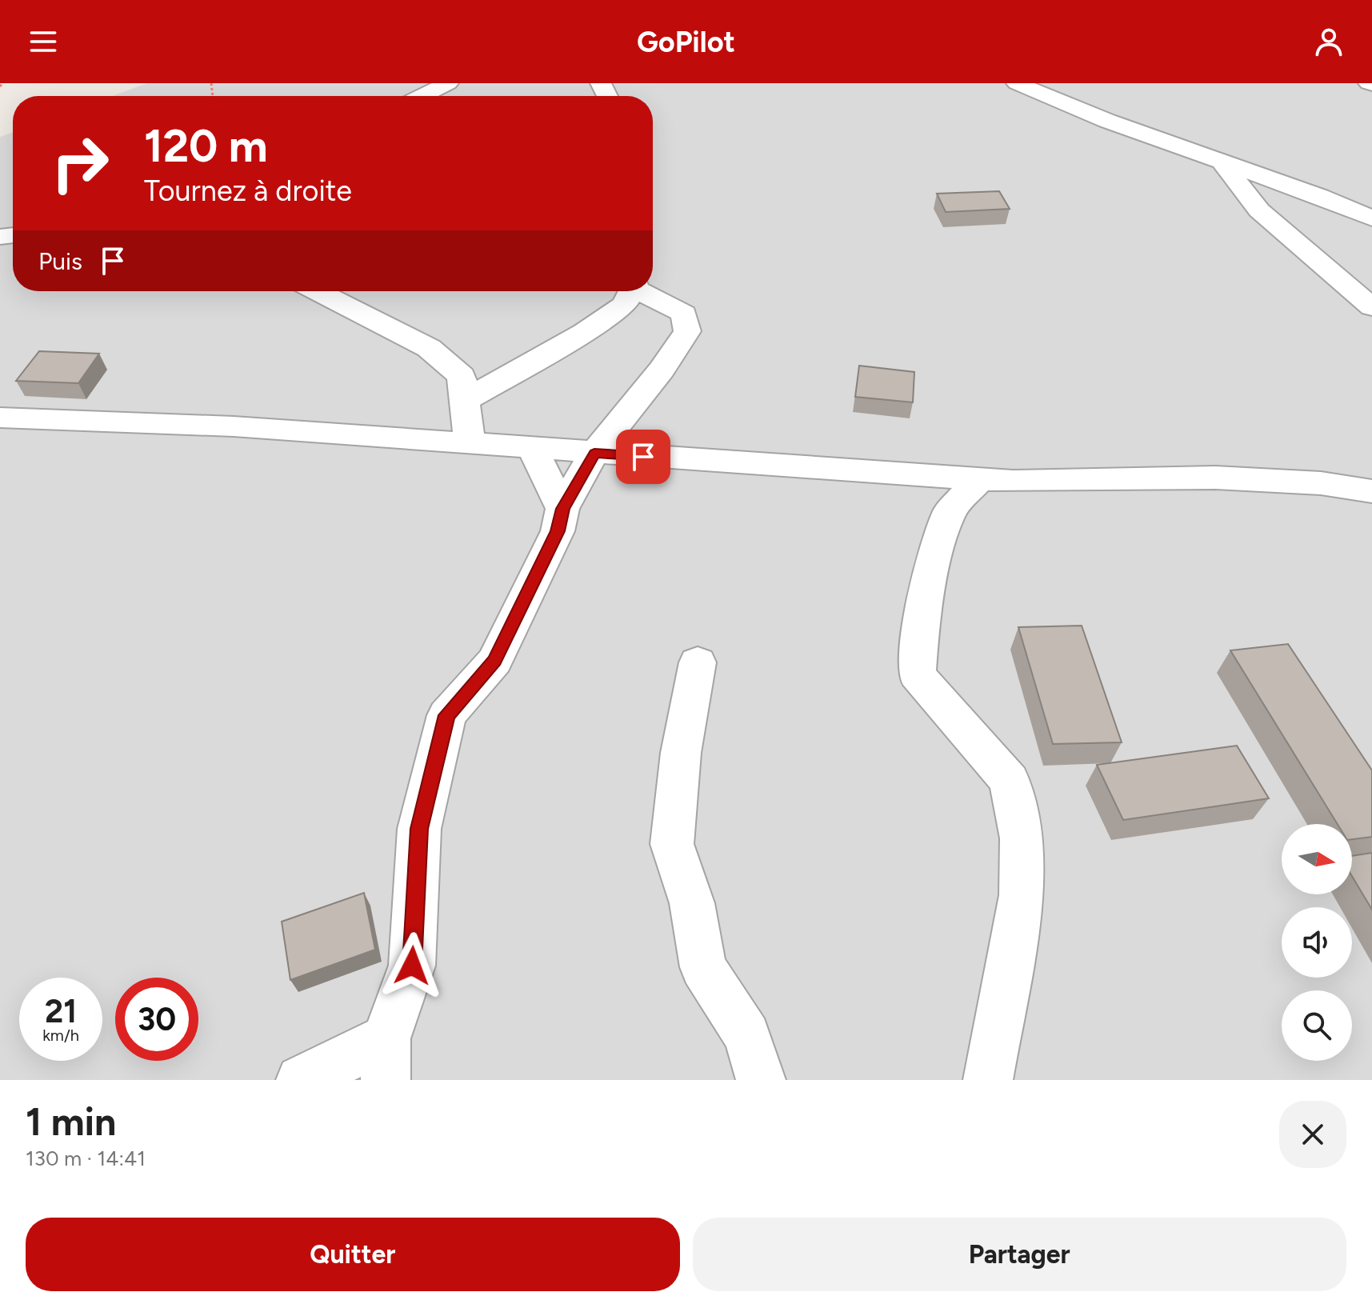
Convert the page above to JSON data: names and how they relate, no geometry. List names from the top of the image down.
{
  "north": "right",
  "page": {
    "header": "GoPilot",
    "turn": ["120 m", "Tournez à droite"],
    "then": "Puis",
    "speed": "21 km/h",
    "limit": "30",
    "heading": ["1 min", "130 m · 14:41"],
    "buttons": ["Quitter", "Partager"]
  }
}
